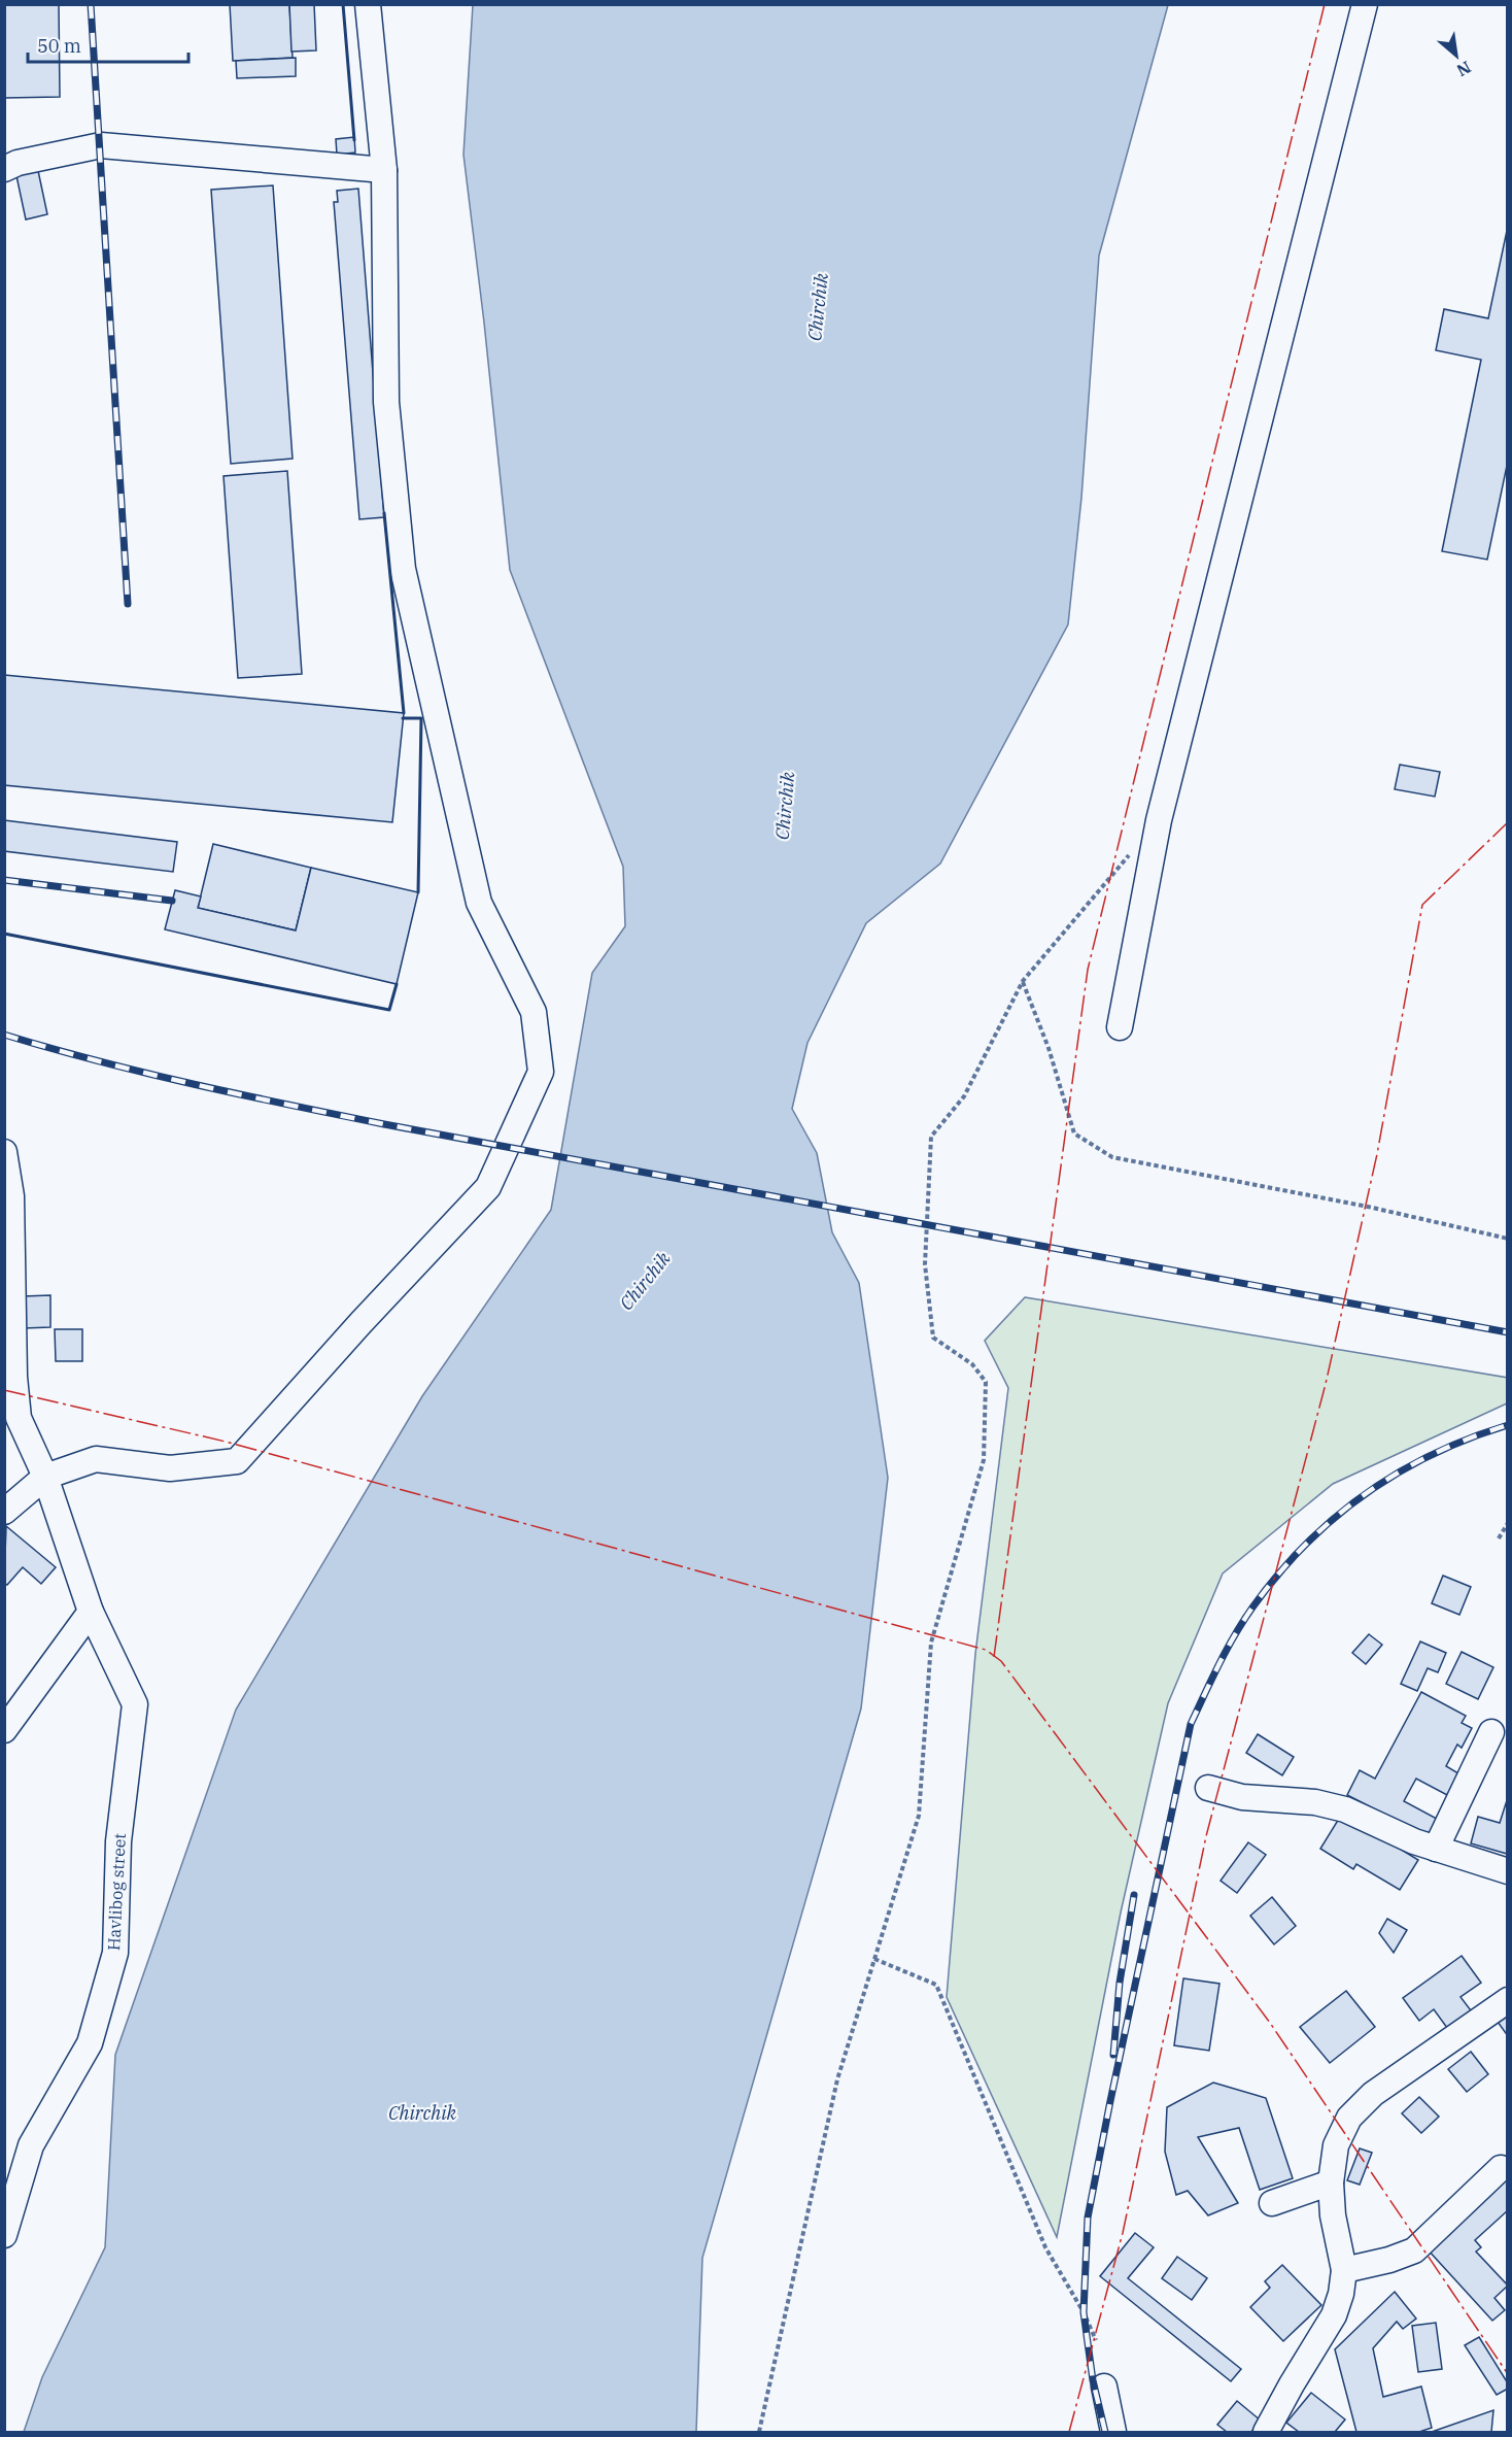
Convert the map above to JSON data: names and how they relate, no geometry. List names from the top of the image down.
{
  "streets": {
    "street": ["Hаvlibog street"]
  },
  "water": ["Chirchik"],
  "scale_bar": "50 m",
  "north": "bottom right"
}
